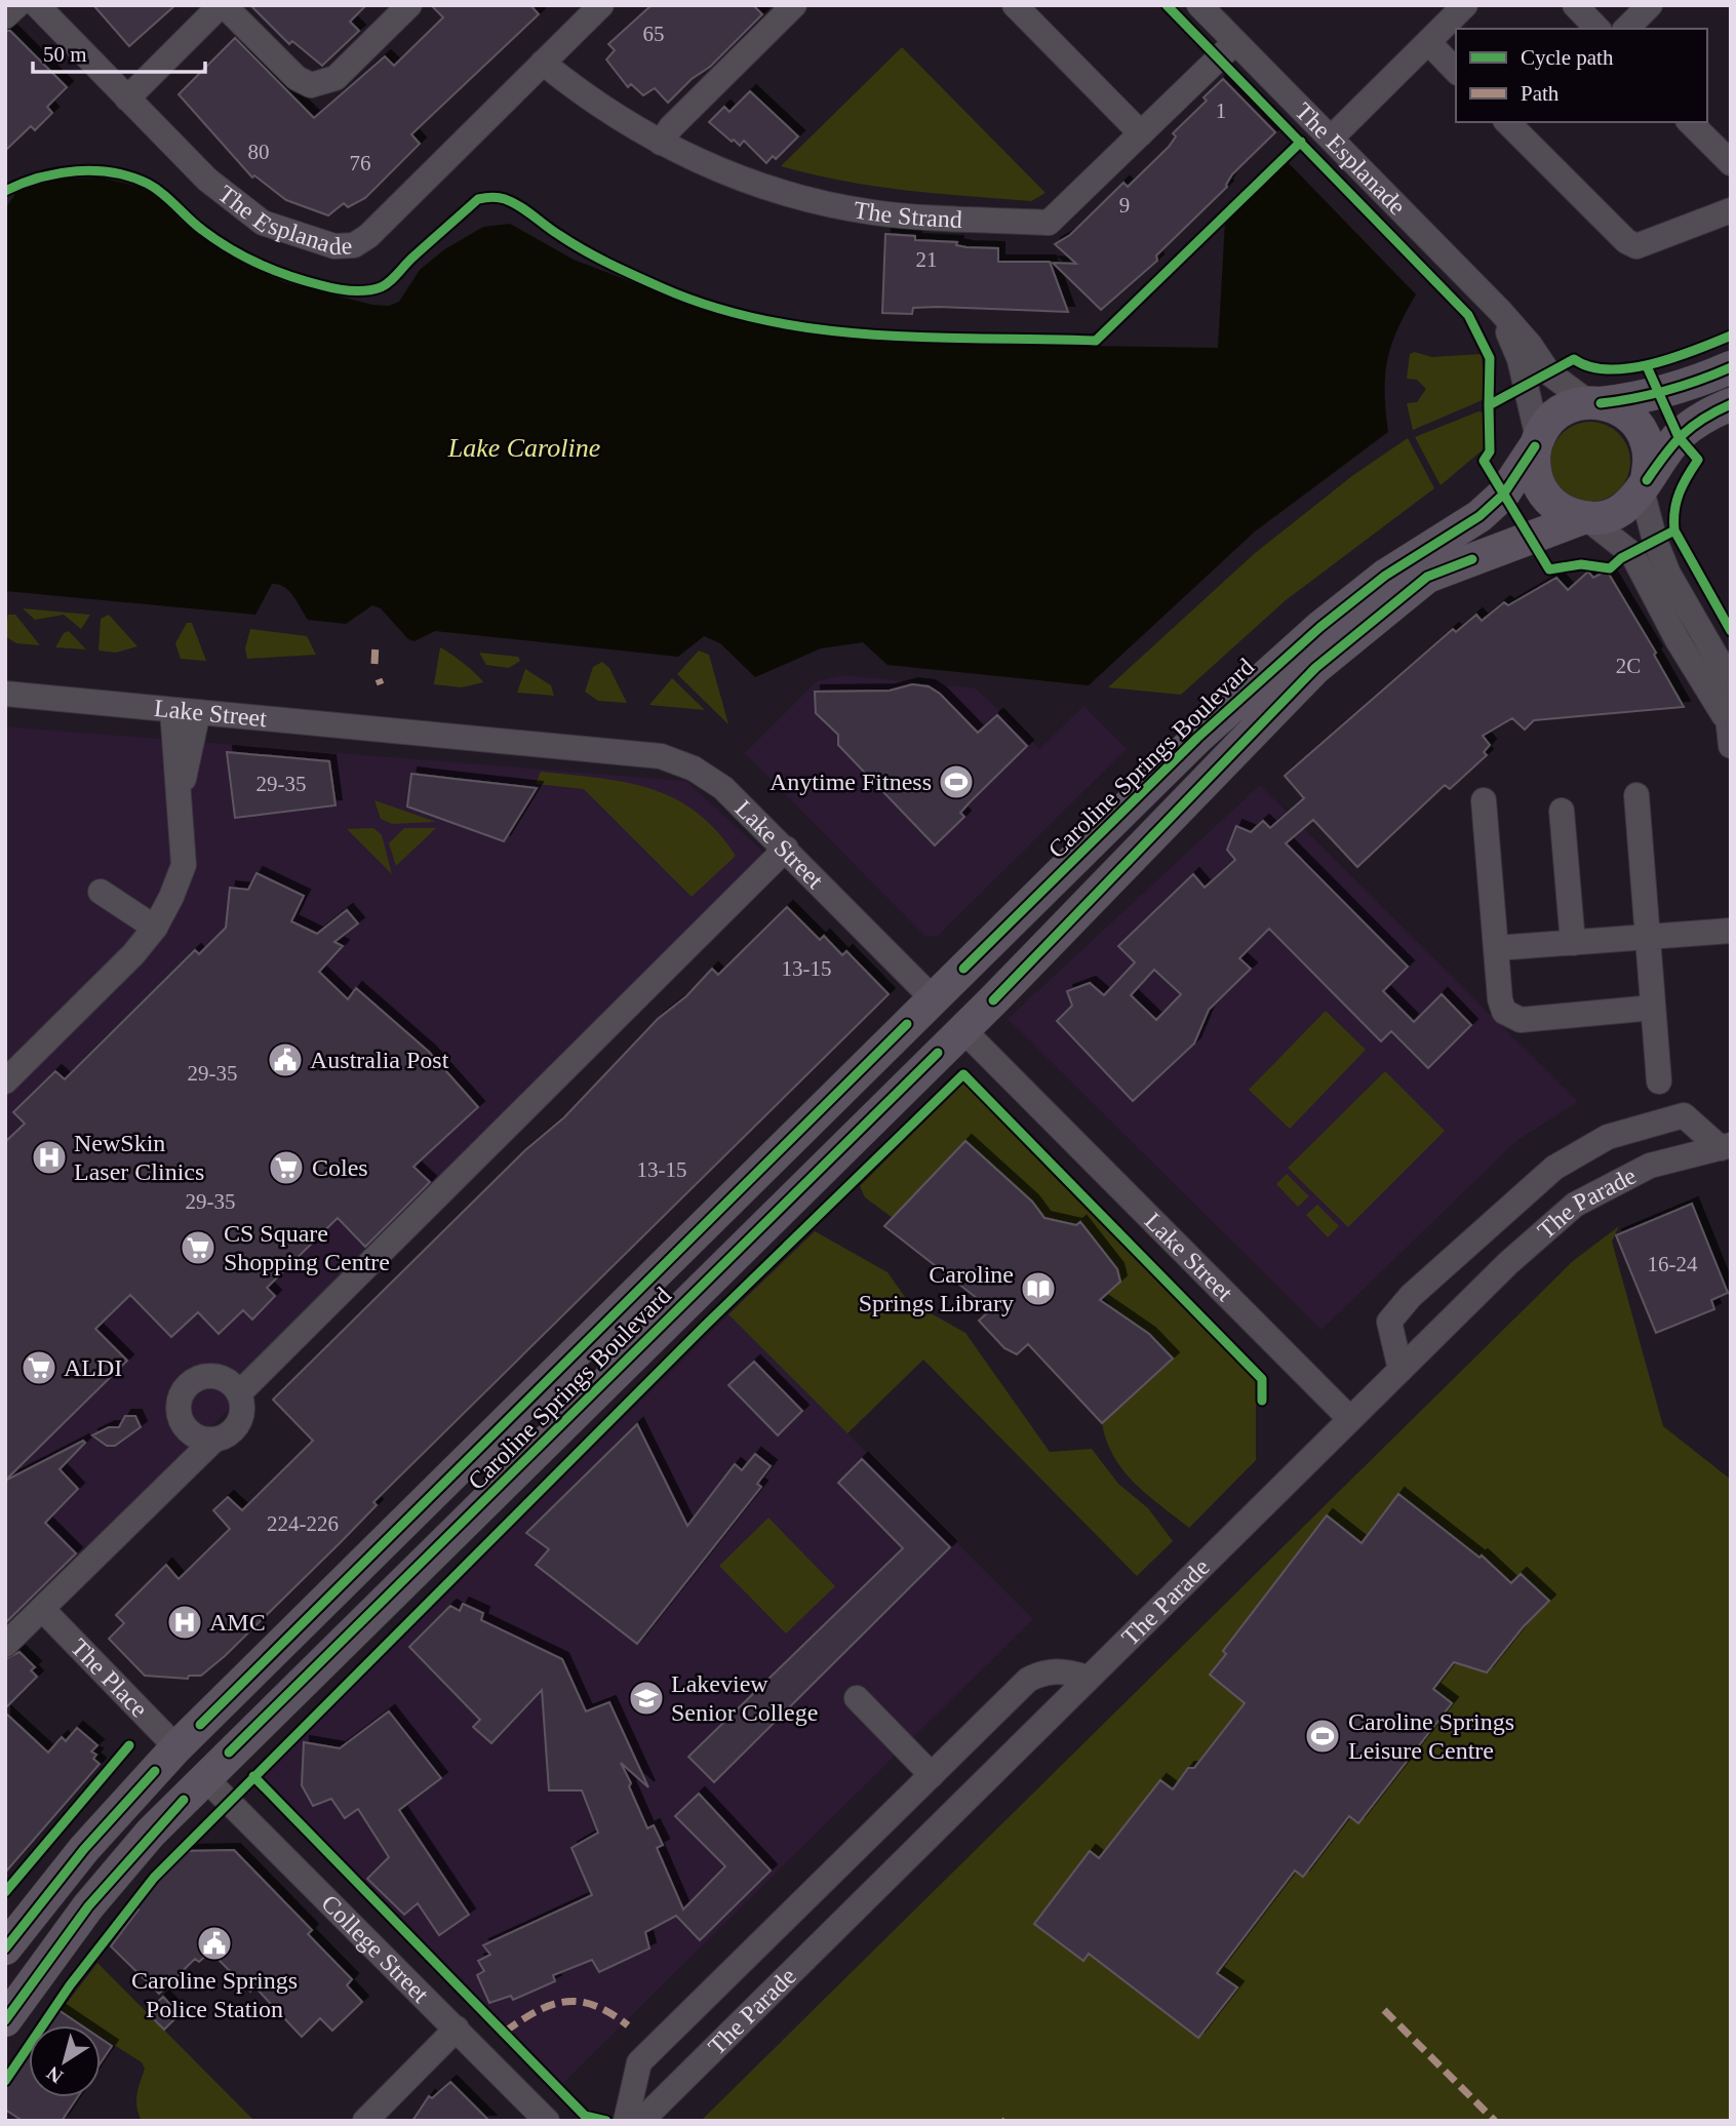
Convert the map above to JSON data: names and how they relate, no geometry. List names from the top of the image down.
{
  "streets": {
    "main road": ["Lake Street", "Caroline Springs Boulevard"],
    "street": [
      "The Esplanade",
      "The Strand",
      "The Parade",
      "The Place",
      "College Street"
    ]
  },
  "crossings": [
    ["The Esplanade", "The Strand"],
    ["The Esplanade", "Caroline Springs Boulevard"],
    ["Lake Street", "Caroline Springs Boulevard"],
    ["Lake Street", "The Parade"],
    ["Caroline Springs Boulevard", "The Place"],
    ["Caroline Springs Boulevard", "College Street"]
  ],
  "water": ["Lake Caroline"],
  "places": {
    "sports": ["Anytime Fitness", "Caroline Springs Leisure Centre"],
    "public building": ["Australia Post", "Caroline Springs Police Station"],
    "hospital": ["NewSkin Laser Clinics", "AMC"],
    "supermarket": ["Coles", "CS Square Shopping Centre", "ALDI"],
    "library": ["Caroline Springs Library"],
    "school or university": ["Lakeview Senior College"]
  },
  "house_numbers": [
    "65",
    "1",
    "80",
    "76",
    "9",
    "21",
    "2C",
    "29-35",
    "13-15",
    "29-35",
    "13-15",
    "29-35",
    "16-24",
    "224-226"
  ],
  "legend": ["Cycle path", "Path"],
  "scale_bar": "50 m",
  "north": "bottom left"
}
